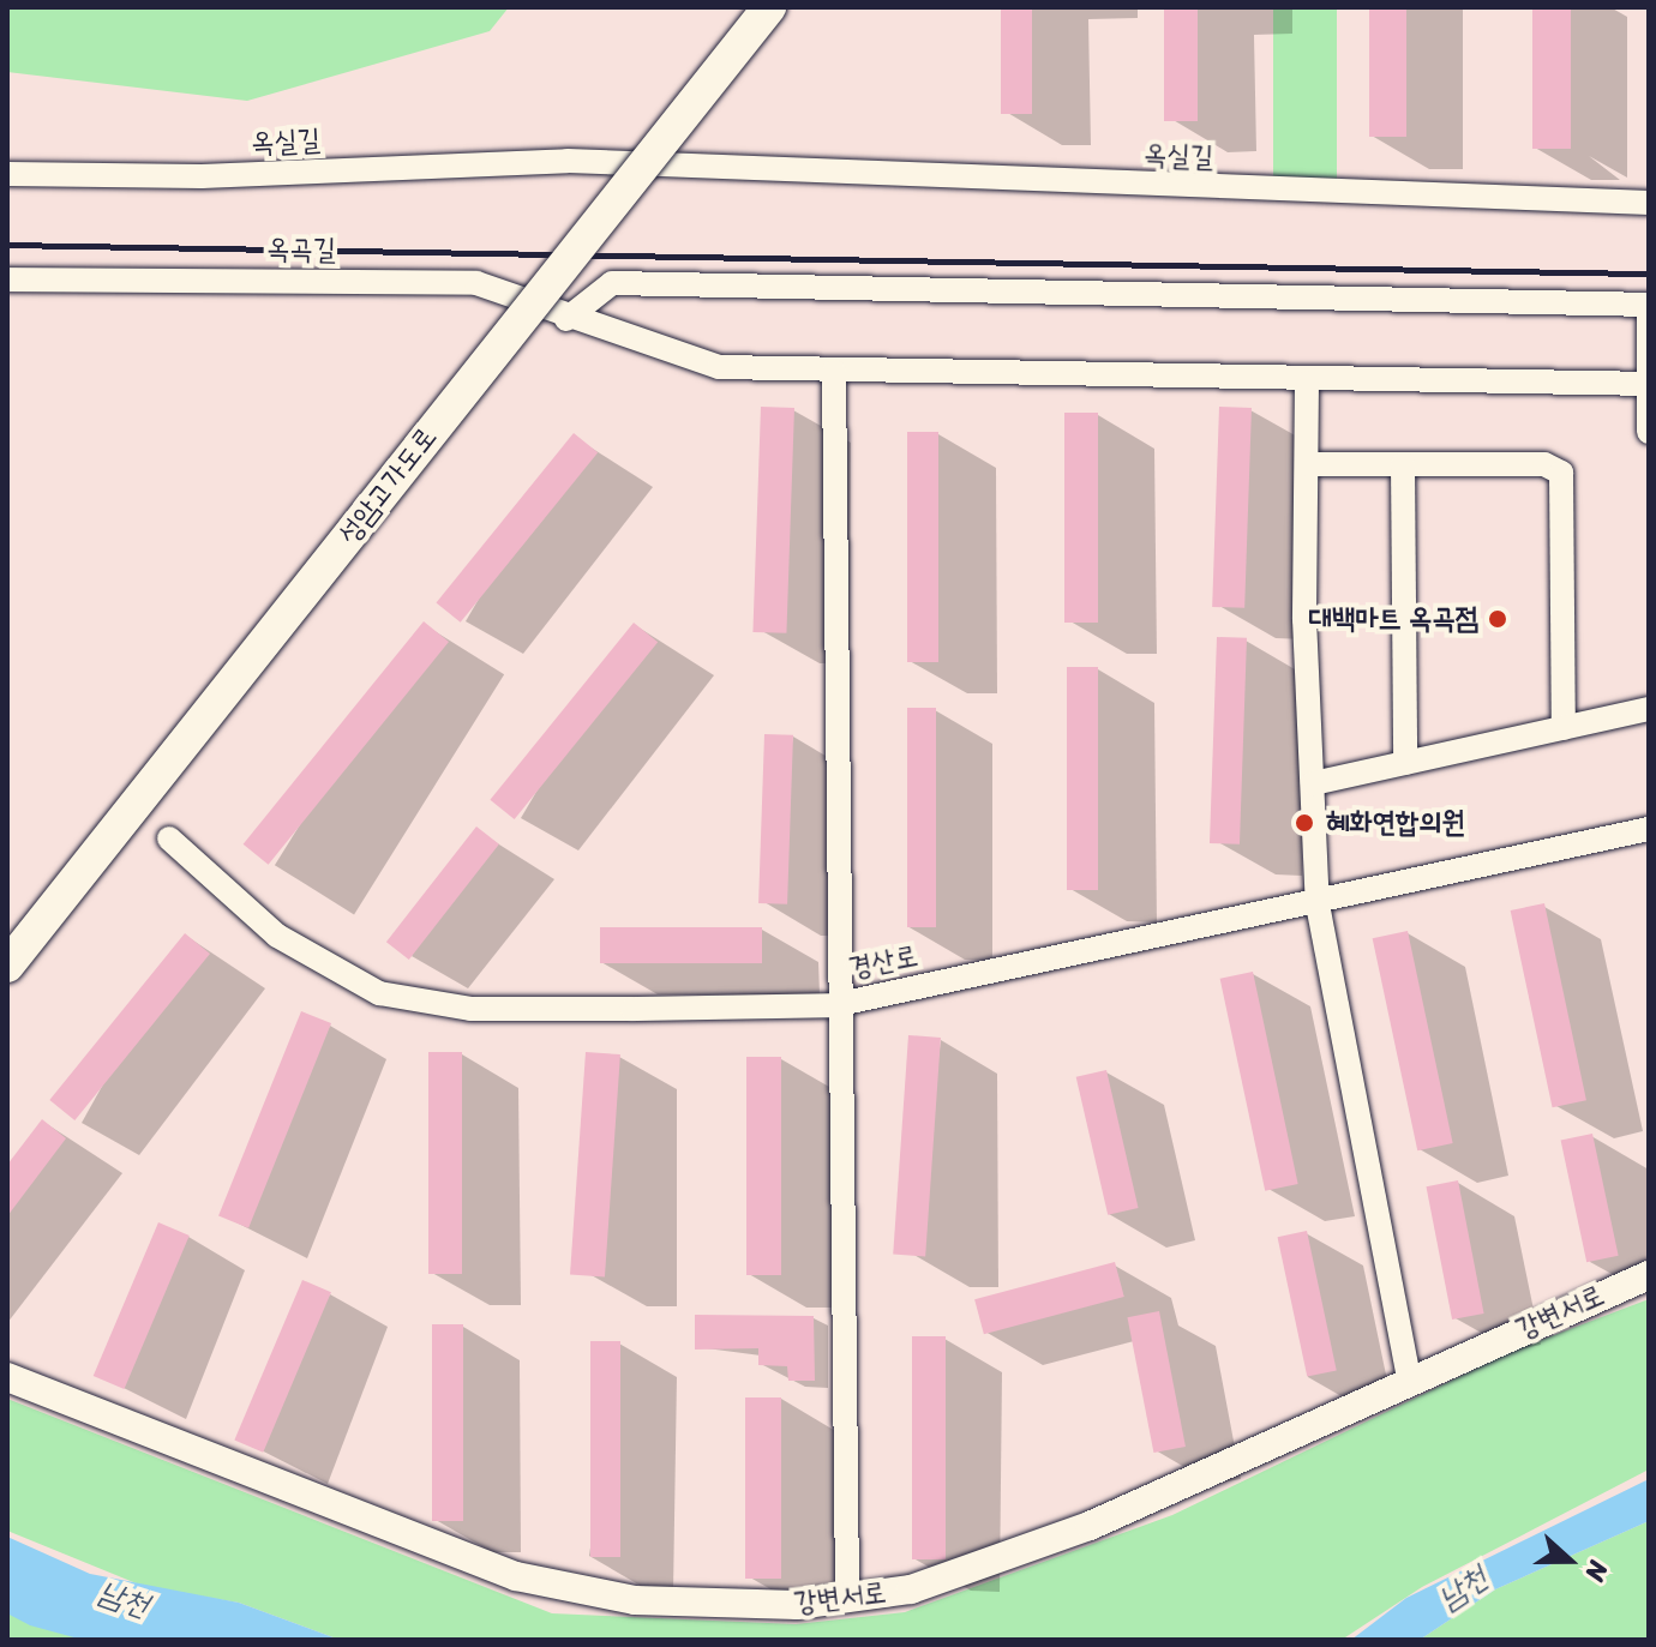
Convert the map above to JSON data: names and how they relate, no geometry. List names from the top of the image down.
{
  "streets": {
    "main road": ["성암고가도로"],
    "street": [
      "옥실길",
      "옥곡길",
      "경산로",
      "강변서로"
    ]
  },
  "water": ["남천"],
  "places": ["대백마트 옥곡점", "혜화연합의원"],
  "north": "right"
}
